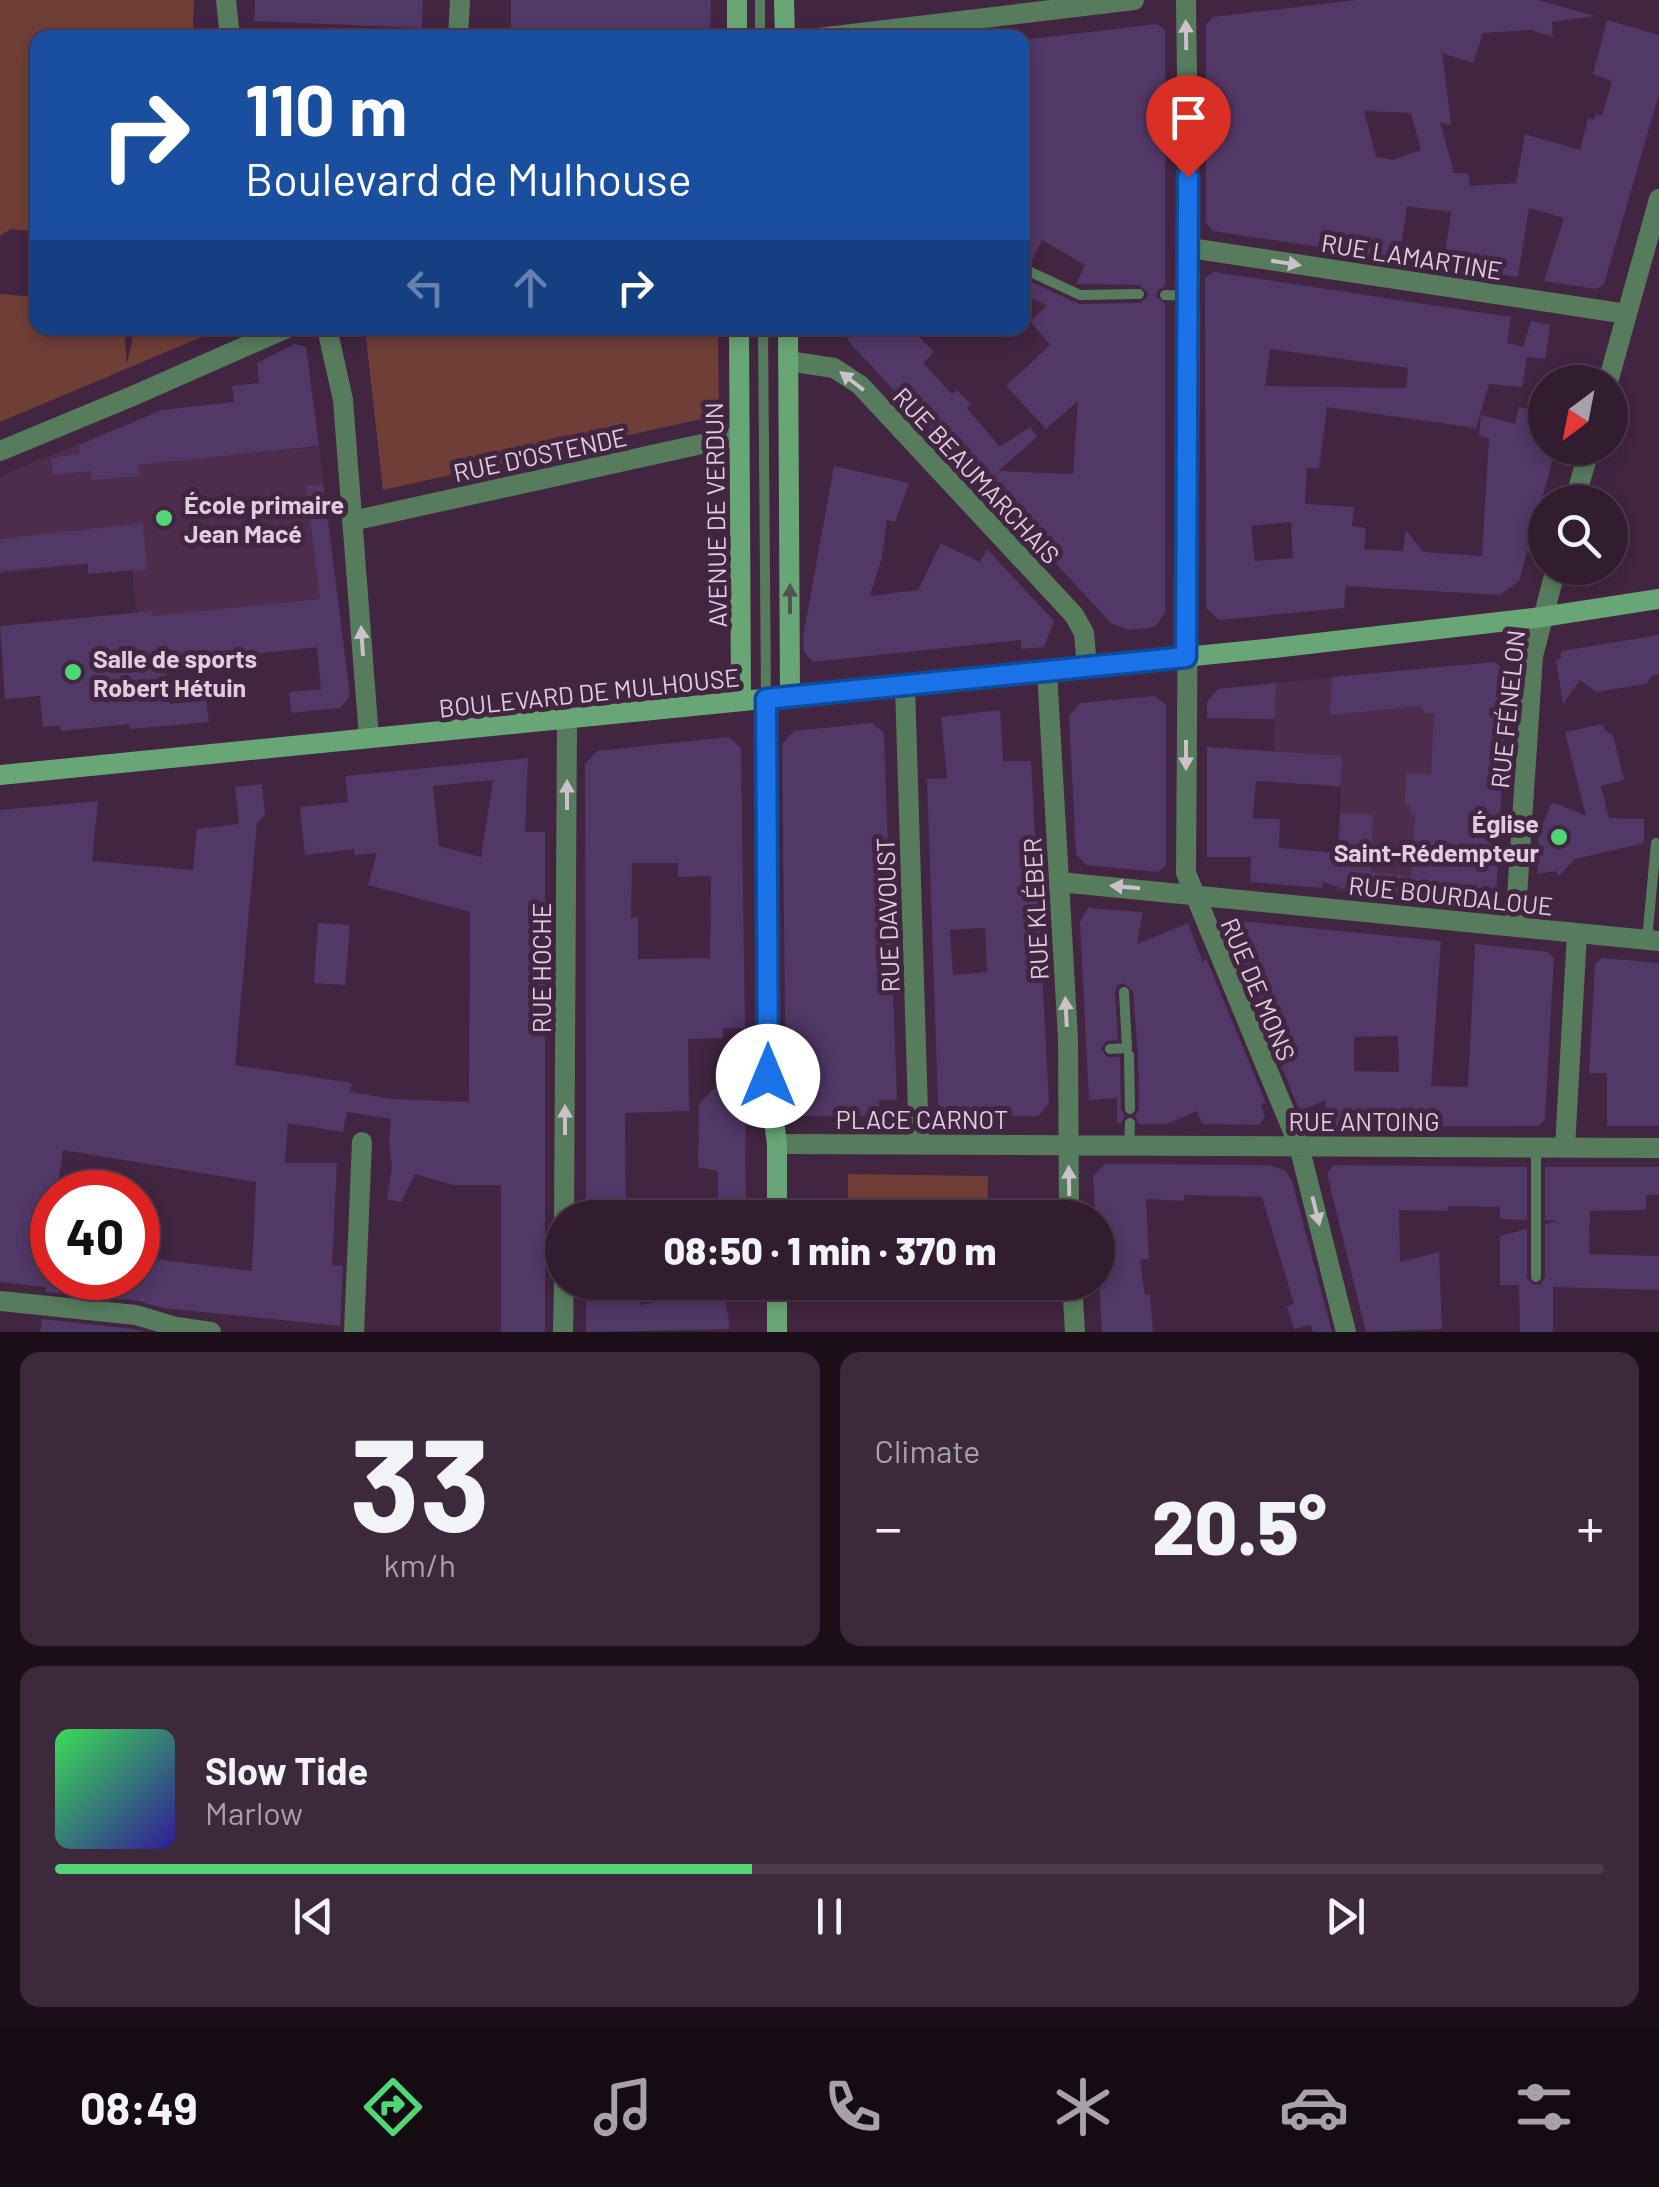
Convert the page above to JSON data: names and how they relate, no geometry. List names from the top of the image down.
{
  "streets": {
    "street": [
      "RUE LAMARTINE",
      "RUE D'OSTENDE",
      "RUE BEAUMARCHAIS",
      "AVENUE DE VERDUN",
      "BOULEVARD DE MULHOUSE",
      "RUE FÉNELON",
      "RUE BOURDALOUE",
      "RUE KLÉBER",
      "RUE DAVOUST",
      "RUE HOCHE",
      "RUE DE MONS",
      "PLACE CARNOT",
      "RUE ANTOING"
    ]
  },
  "crossings": [
    ["RUE LAMARTINE", "RUE DE MONS"],
    ["RUE D'OSTENDE", "AVENUE DE VERDUN"],
    ["RUE BEAUMARCHAIS", "BOULEVARD DE MULHOUSE"],
    ["AVENUE DE VERDUN", "BOULEVARD DE MULHOUSE"],
    ["BOULEVARD DE MULHOUSE", "RUE FÉNELON"],
    ["BOULEVARD DE MULHOUSE", "RUE KLÉBER"],
    ["BOULEVARD DE MULHOUSE", "RUE DAVOUST"],
    ["BOULEVARD DE MULHOUSE", "RUE HOCHE"],
    ["BOULEVARD DE MULHOUSE", "RUE DE MONS"],
    ["RUE FÉNELON", "RUE BOURDALOUE"],
    ["RUE BOURDALOUE", "RUE KLÉBER"],
    ["RUE BOURDALOUE", "RUE DE MONS"],
    ["RUE KLÉBER", "PLACE CARNOT"],
    ["RUE KLÉBER", "RUE ANTOING"],
    ["RUE DAVOUST", "PLACE CARNOT"],
    ["RUE DE MONS", "RUE ANTOING"],
    ["PLACE CARNOT", "RUE ANTOING"]
  ],
  "one_way": [
    "RUE LAMARTINE",
    "RUE BEAUMARCHAIS",
    "RUE KLÉBER",
    "RUE HOCHE"
  ],
  "places": ["École primaire Jean Macé", "Salle de sports Robert Hétuin", "Église Saint-Rédempteur"],
  "north": "bottom left",
  "page": {
    "turn": ["110 m", "Boulevard de Mulhouse"],
    "limit": "40",
    "trip": "08:50 · 1 min · 370 m",
    "tile": [
      ["33", "km/h"],
      "Climate"
    ],
    "heat": ["−", "20.5°", "+"],
    "song": ["Slow Tide", "Marlow"],
    "tabs": "08:49"
  }
}
